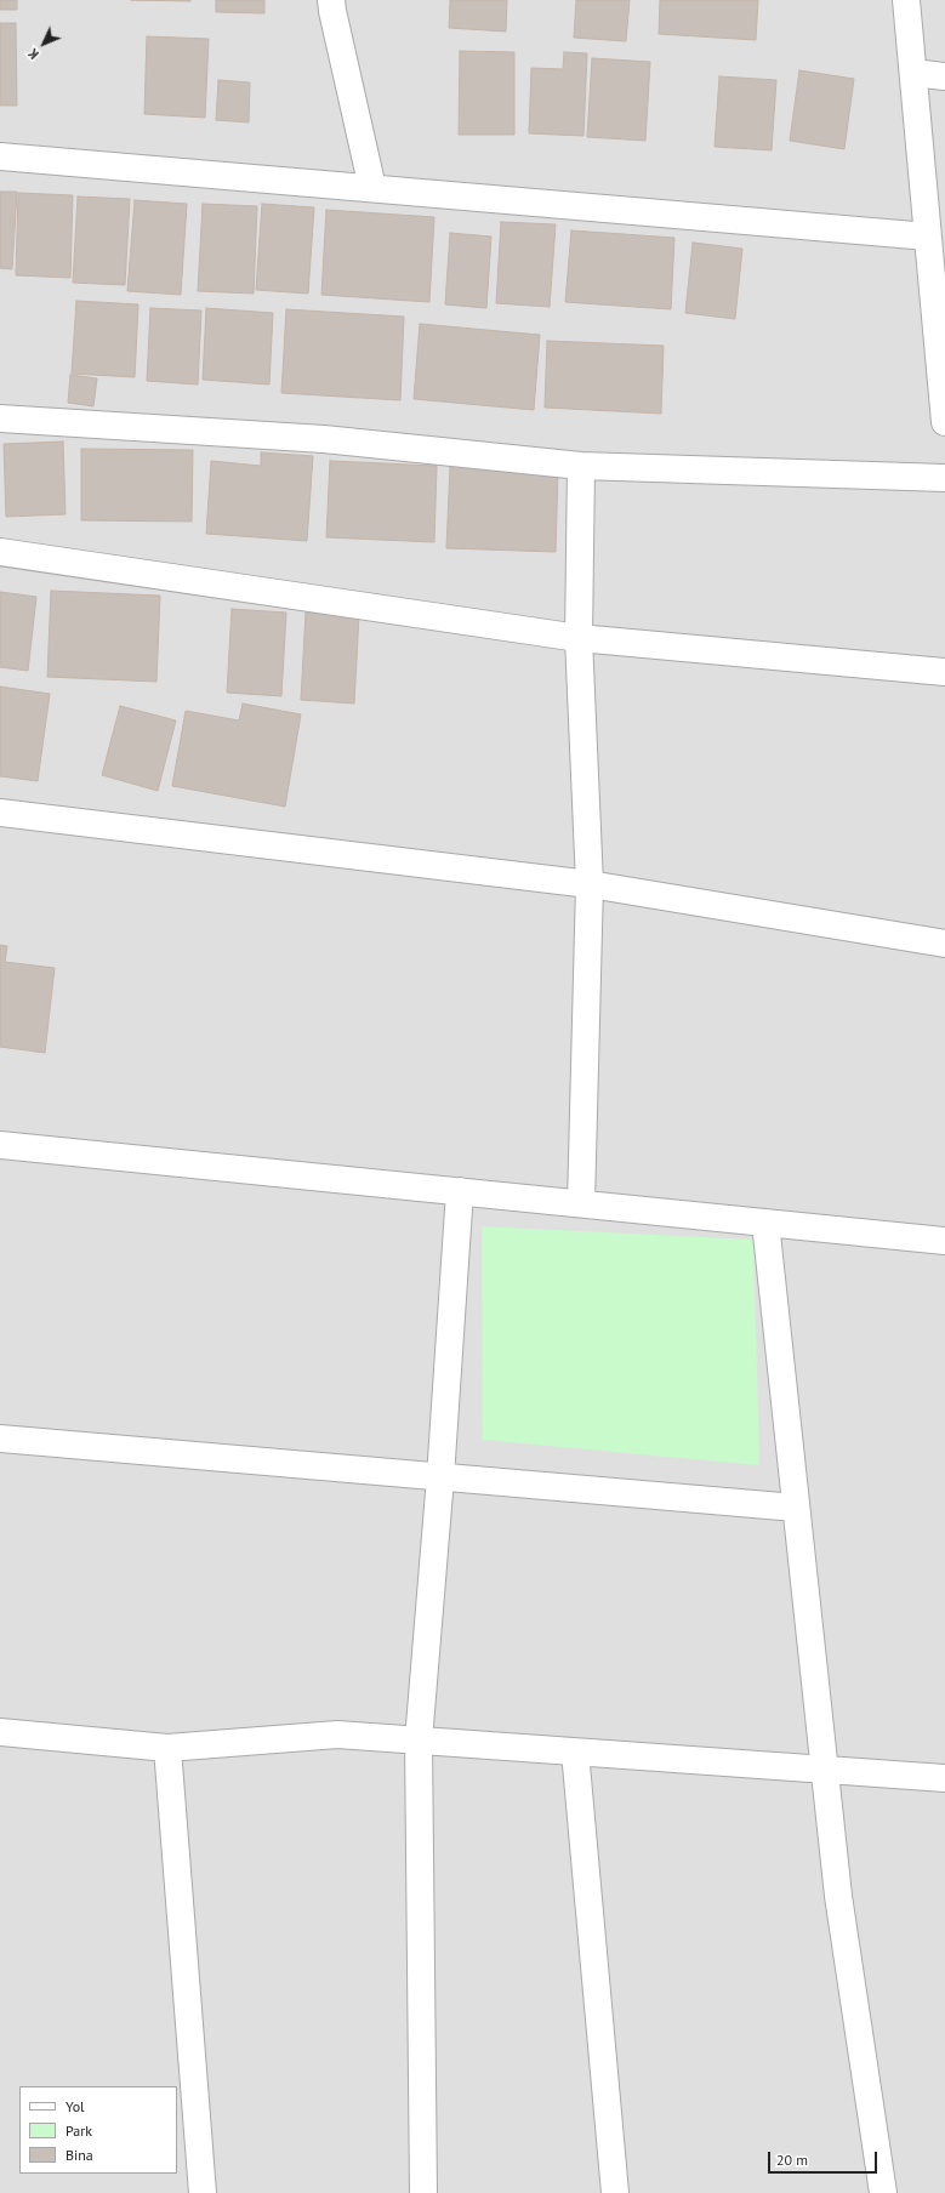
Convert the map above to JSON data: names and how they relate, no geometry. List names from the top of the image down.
{
  "legend": ["Yol", "Park", "Bina"],
  "scale_bar": "20 m",
  "north": "bottom left"
}
